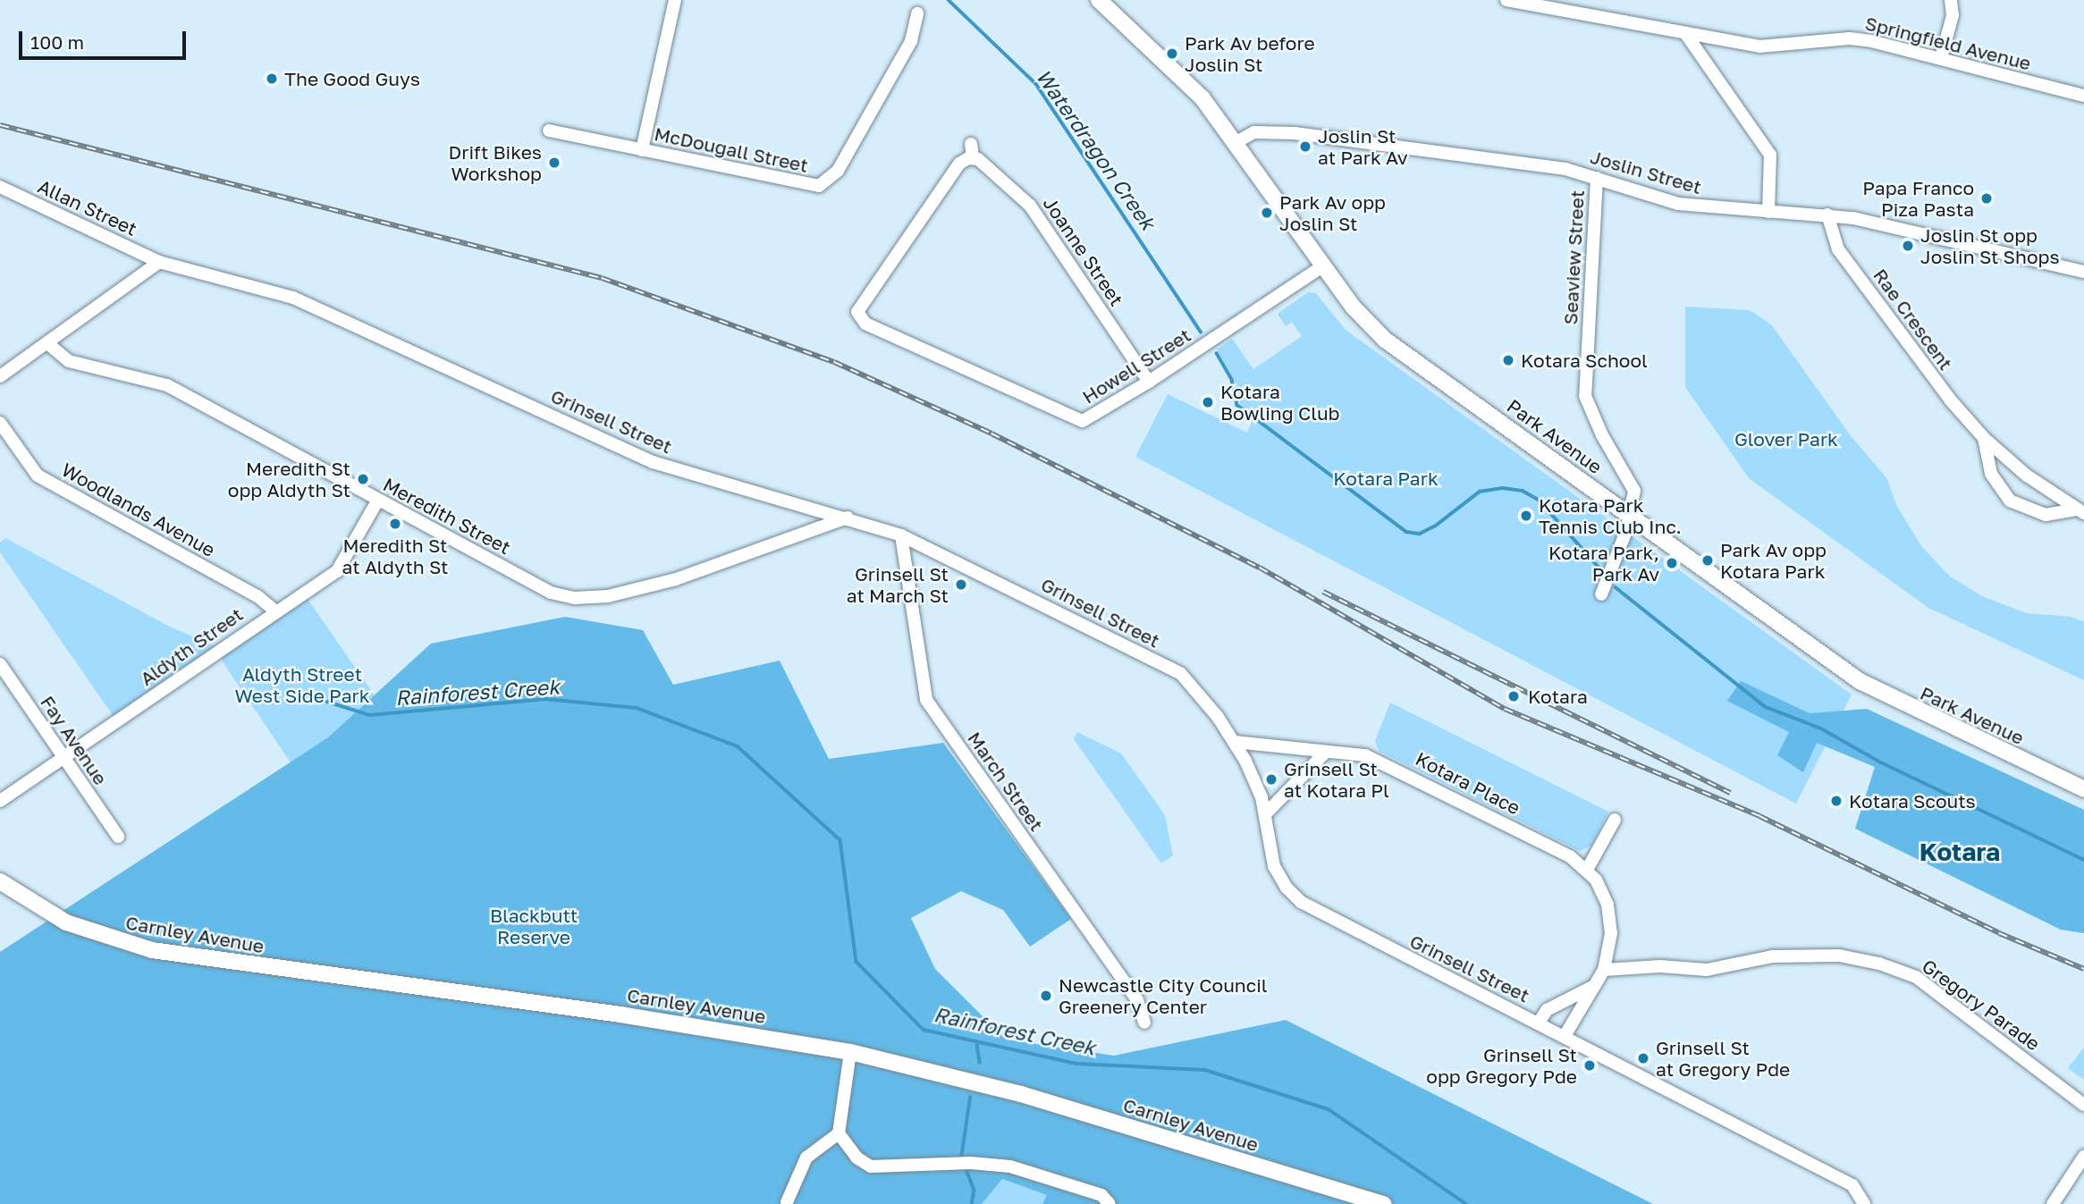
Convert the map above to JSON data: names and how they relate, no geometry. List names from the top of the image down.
{
  "streets": {
    "main road": ["Park Avenue", "Carnley Avenue"],
    "street": [
      "Springfield Avenue",
      "McDougall Street",
      "Joslin Street",
      "Allan Street",
      "Joanne Street",
      "Seaview Street",
      "Rae Crescent",
      "Howell Street",
      "Grinsell Street",
      "Woodlands Avenue",
      "Meredith Street",
      "Aldyth Street",
      "Fay Avenue",
      "March Street",
      "Kotara Place",
      "Gregory Parade"
    ]
  },
  "crossings": [
    ["Joslin Street", "Seaview Street"],
    ["Joslin Street", "Rae Crescent"],
    ["Joslin Street", "Park Avenue"],
    ["Allan Street", "Grinsell Street"],
    ["Joanne Street", "Howell Street"],
    ["Seaview Street", "Park Avenue"],
    ["Howell Street", "Park Avenue"],
    ["Grinsell Street", "Meredith Street"],
    ["Grinsell Street", "March Street"],
    ["Grinsell Street", "Kotara Place"],
    ["Woodlands Avenue", "Aldyth Street"],
    ["Meredith Street", "Aldyth Street"],
    ["Aldyth Street", "Fay Avenue"],
    ["Kotara Place", "Gregory Parade"]
  ],
  "districts": ["Kotara"],
  "water": ["Waterdragon Creek", "Rainforest Creek"],
  "parks": [
    "Glover Park",
    "Kotara Park",
    "Aldyth Street West Side Park",
    "Blackbutt Reserve"
  ],
  "places": [
    "Park Av before Joslin St",
    "The Good Guys",
    "Joslin St at Park Av",
    "Drift Bikes Workshop",
    "Papa Franco Piza Pasta",
    "Park Av opp Joslin St",
    "Joslin St opp Joslin St Shops",
    "Kotara School",
    "Kotara Bowling Club",
    "Meredith St opp Aldyth St",
    "Kotara Park Tennis Club Inc.",
    "Meredith St at Aldyth St",
    "Park Av opp Kotara Park",
    "Kotara Park, Park Av",
    "Grinsell St at March St",
    "Kotara",
    "Grinsell St at Kotara Pl",
    "Kotara Scouts",
    "Newcastle City Council Greenery Center",
    "Grinsell St at Gregory Pde",
    "Grinsell St opp Gregory Pde"
  ],
  "scale_bar": "100 m"
}
